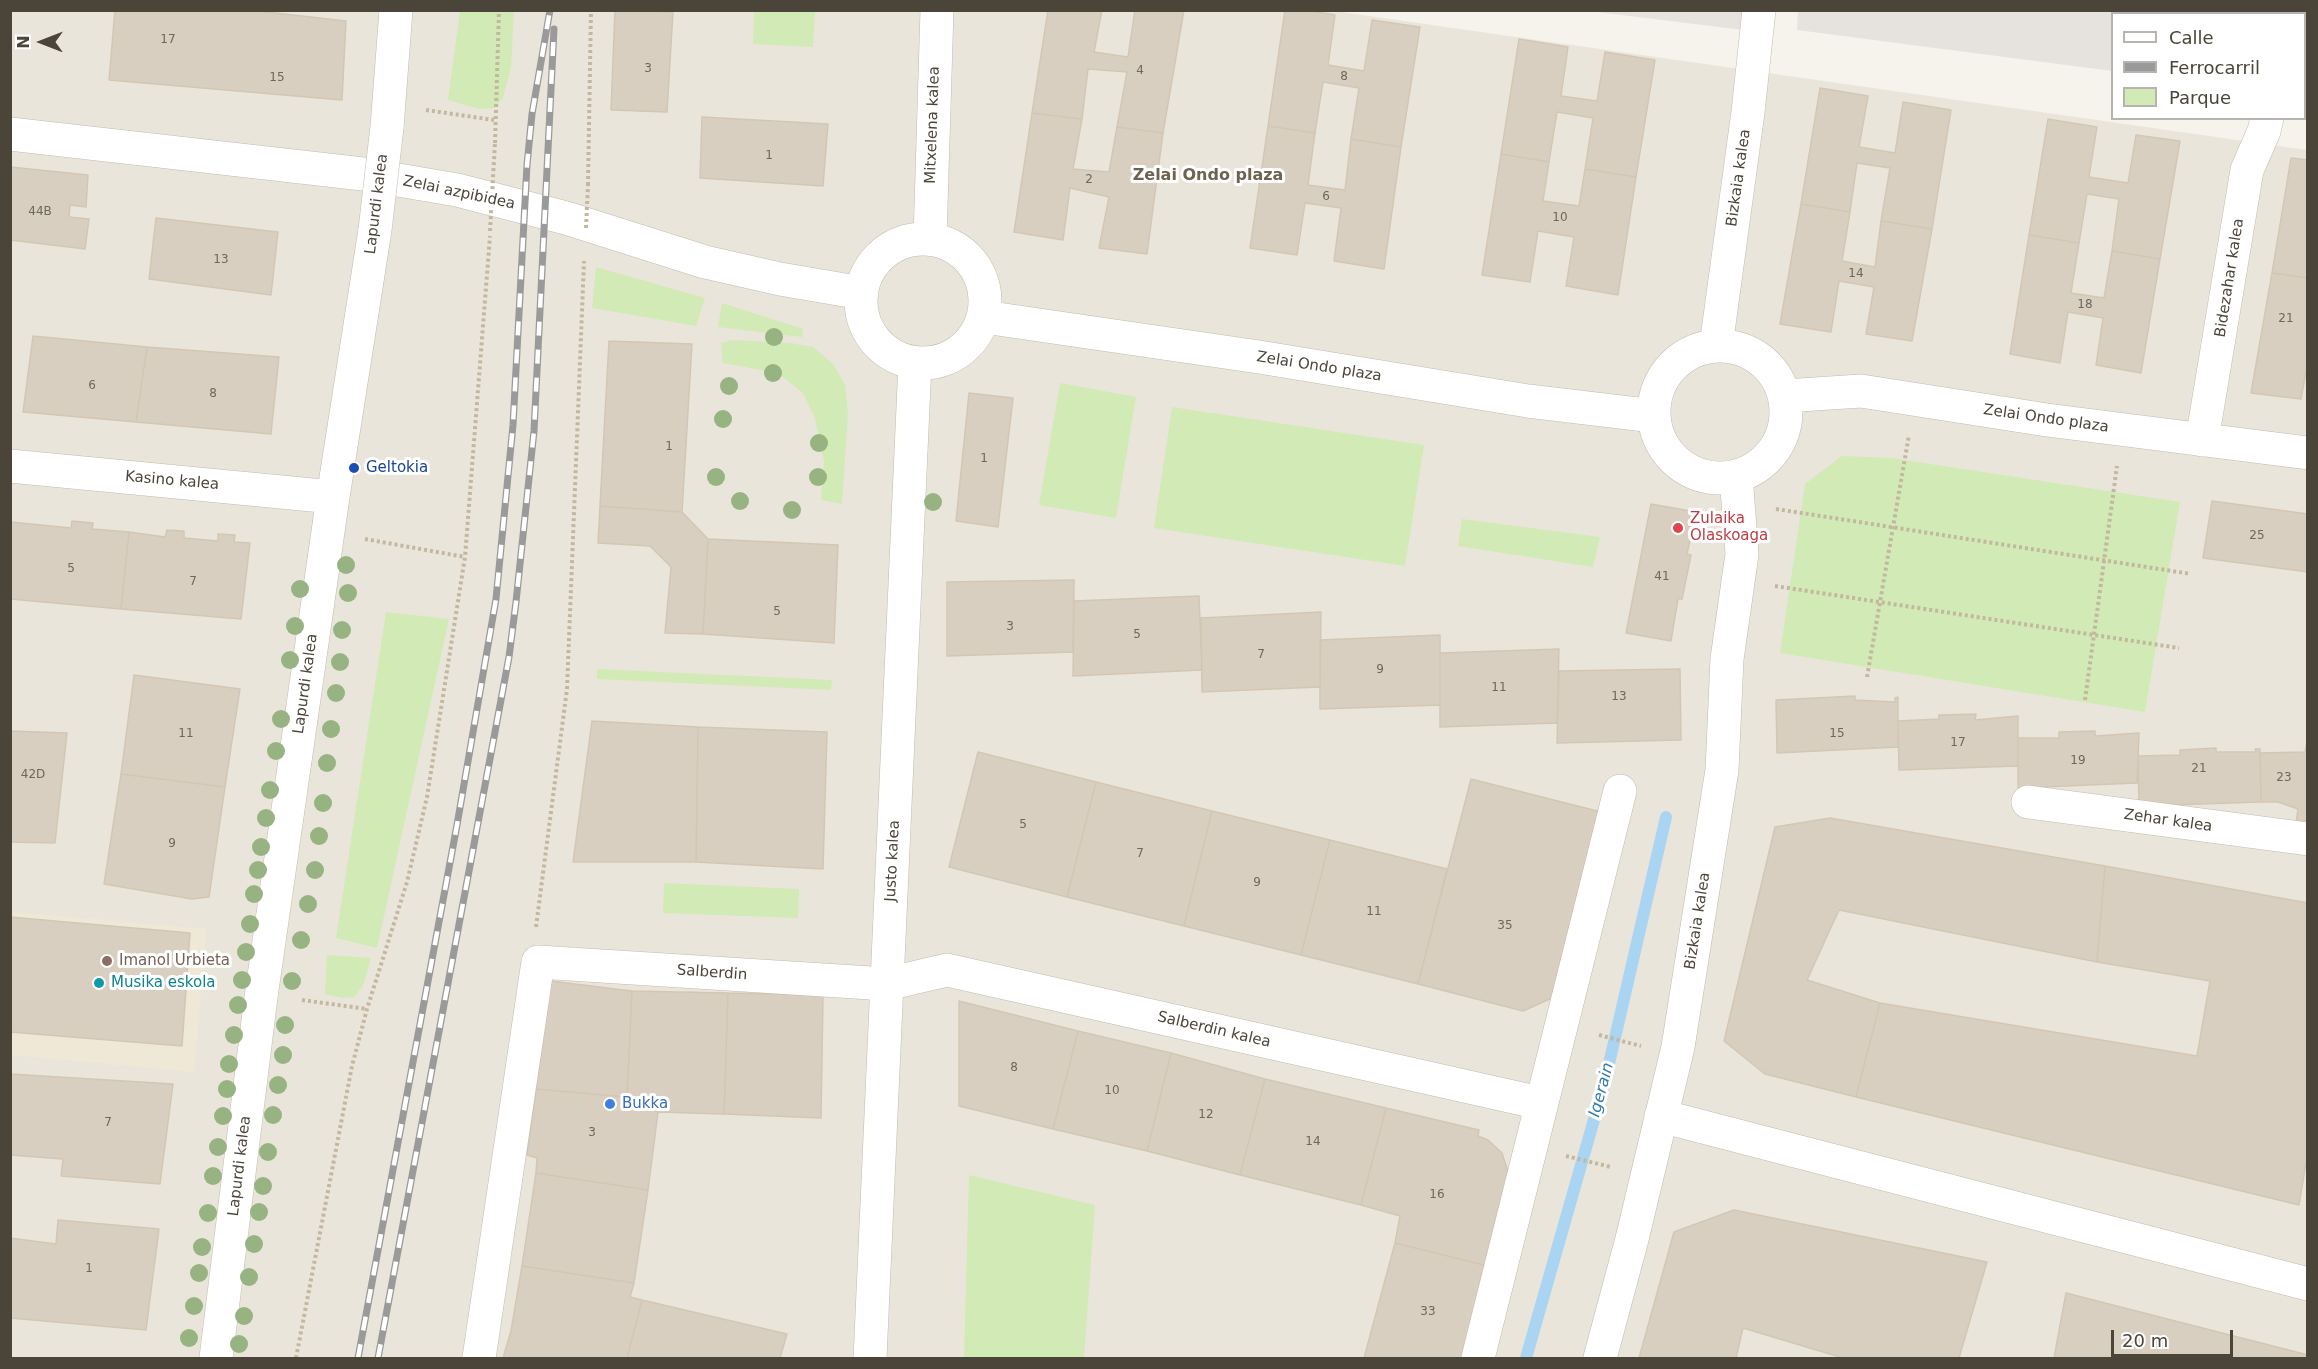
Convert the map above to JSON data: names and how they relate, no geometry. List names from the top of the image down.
{
  "streets": {
    "street": [
      "Mitxelena kalea",
      "Bizkaia kalea",
      "Zelai azpibidea",
      "Lapurdi kalea",
      "Bidezahar kalea",
      "Zelai Ondo plaza",
      "Kasino kalea",
      "Zehar kalea",
      "Justo kalea",
      "Salberdin",
      "Salberdin kalea"
    ]
  },
  "crossings": [
    ["Mitxelena kalea", "Zelai azpibidea"],
    ["Mitxelena kalea", "Zelai Ondo plaza"],
    ["Mitxelena kalea", "Justo kalea"],
    ["Bizkaia kalea", "Zelai Ondo plaza"],
    ["Zelai azpibidea", "Zelai Ondo plaza"],
    ["Zelai azpibidea", "Justo kalea"],
    ["Lapurdi kalea", "Kasino kalea"],
    ["Bidezahar kalea", "Zelai Ondo plaza"],
    ["Zelai Ondo plaza", "Justo kalea"],
    ["Justo kalea", "Salberdin"],
    ["Justo kalea", "Salberdin kalea"],
    ["Salberdin", "Salberdin kalea"]
  ],
  "districts": ["Zelai Ondo plaza"],
  "water": ["Igerain"],
  "places": [
    "Geltokia",
    "Zulaika Olaskoaga",
    "Imanol Urbieta",
    "Musika eskola",
    "Bukka"
  ],
  "house_numbers": [
    "17",
    "3",
    "4",
    "8",
    "15",
    "1",
    "2",
    "6",
    "44B",
    "10",
    "13",
    "14",
    "18",
    "21",
    "6",
    "8",
    "1",
    "1",
    "25",
    "5",
    "41",
    "7",
    "5",
    "3",
    "5",
    "7",
    "9",
    "11",
    "13",
    "11",
    "15",
    "17",
    "19",
    "21",
    "42D",
    "23",
    "5",
    "9",
    "7",
    "9",
    "11",
    "35",
    "8",
    "10",
    "12",
    "7",
    "3",
    "14",
    "16",
    "1",
    "33"
  ],
  "legend": ["Calle", "Ferrocarril", "Parque"],
  "scale_bar": "20 m",
  "north": "left"
}
